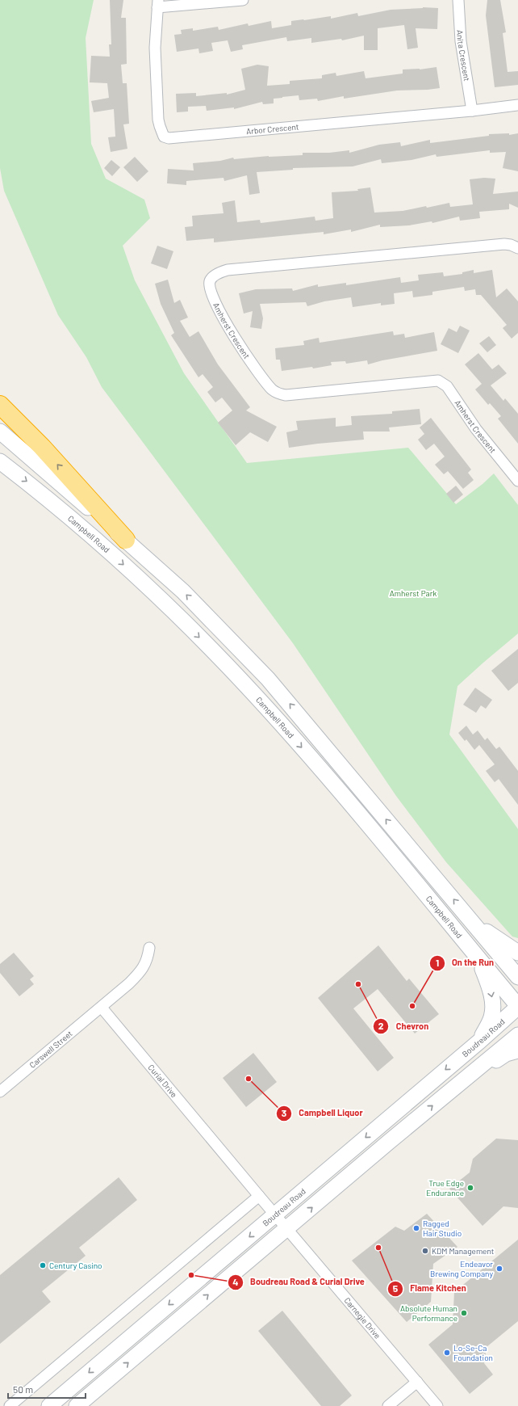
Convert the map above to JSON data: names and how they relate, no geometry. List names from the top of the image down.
{
  "streets": {
    "main road": ["Campbell Road", "Boudreau Road"],
    "street": [
      "Anita Crescent",
      "Arbor Crescent",
      "Amherst Crescent",
      "Carswell Street",
      "Curial Drive",
      "Carnegie Drive"
    ]
  },
  "crossings": [
    ["Anita Crescent", "Arbor Crescent"],
    ["Campbell Road", "Boudreau Road"],
    ["Boudreau Road", "Curial Drive"],
    ["Boudreau Road", "Carnegie Drive"],
    ["Carswell Street", "Curial Drive"],
    ["Curial Drive", "Carnegie Drive"]
  ],
  "parks": ["Amherst Park"],
  "places": [
    "Chevron",
    "On the Run",
    "Campbell Liquor",
    "True Edge Endurance",
    "Ragged Hair Studio",
    "Flame Kitchen",
    "KDM Management",
    "Century Casino",
    "Endeavor Brewing Company",
    "Boudreau Road & Curial Drive",
    "Absolute Human Performance",
    "Lo-Se-Ca Foundation"
  ],
  "scale_bar": "50 m"
}
